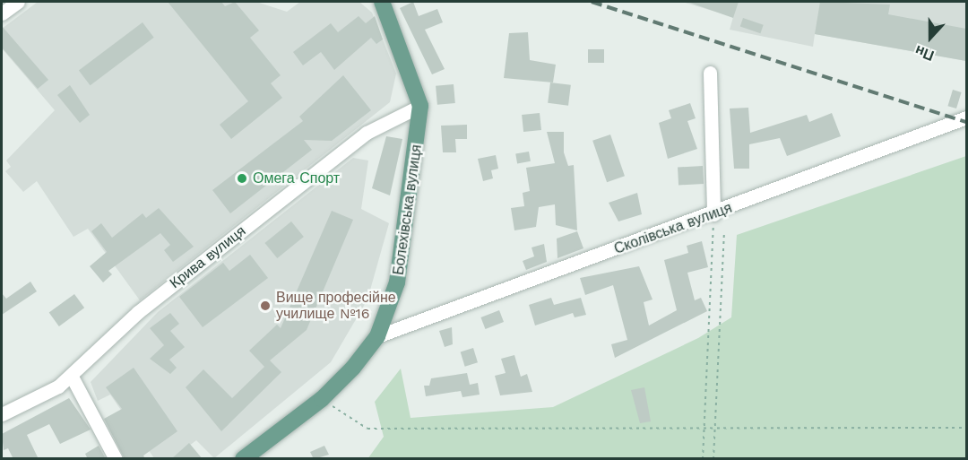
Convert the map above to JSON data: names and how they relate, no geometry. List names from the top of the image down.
{
  "streets": {
    "main road": ["Болехівська вулиця"],
    "street": ["Сколівська вулиця", "Крива вулиця"]
  },
  "crossings": [
    ["Болехівська вулиця", "Сколівська вулиця"],
    ["Болехівська вулиця", "Крива вулиця"]
  ],
  "places": ["Омега Спорт", "Вище професійне училище №16"],
  "north": "bottom"
}
